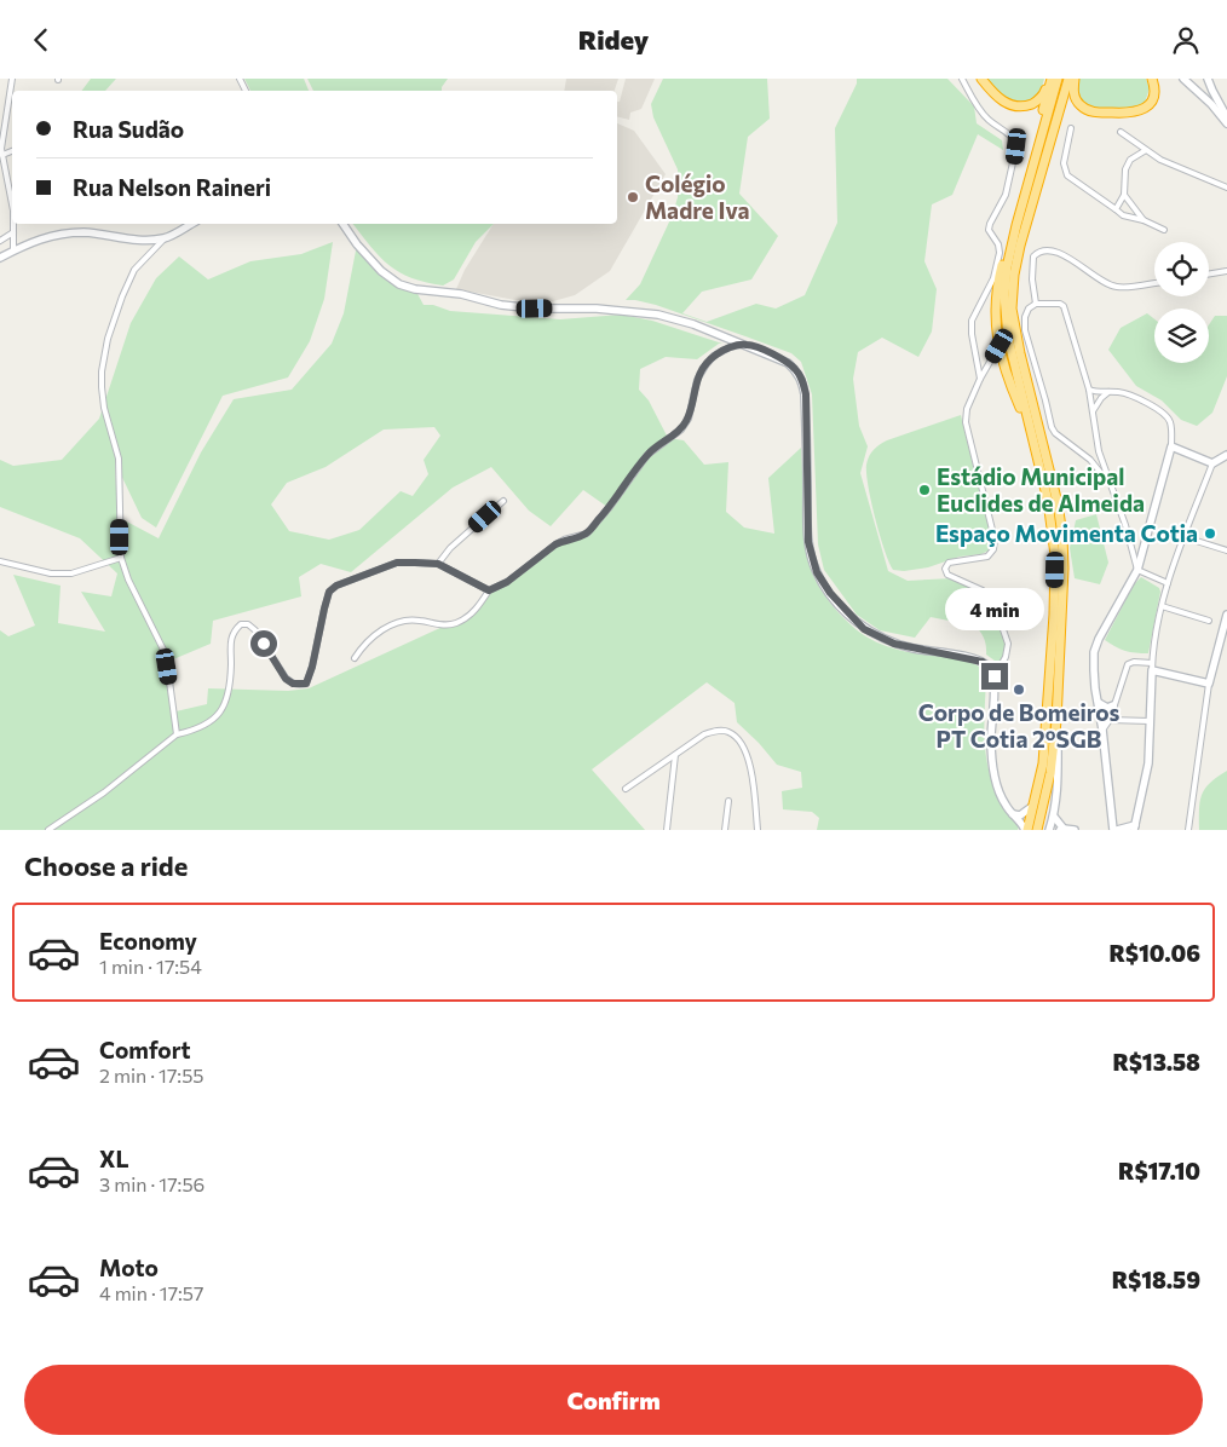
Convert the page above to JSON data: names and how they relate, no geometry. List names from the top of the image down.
{
  "places": [
    "Colégio Madre Iva",
    "Estádio Municipal Euclides de Almeida",
    "Espaço Movimenta Cotia",
    "Corpo de Bomeiros PT Cotia 2ºSGB"
  ],
  "page": {
    "header": "Ridey",
    "banner": ["Rua Sudão", "Rua Nelson Raineri"],
    "bubble": "4 min",
    "heading": "Choose a ride",
    "list": [
      {
        "name": "Economy",
        "note": "1 min · 17:54",
        "value": "R$10.06"
      },
      {
        "name": "Comfort",
        "note": "2 min · 17:55",
        "value": "R$13.58"
      },
      {
        "name": "XL",
        "note": "3 min · 17:56",
        "value": "R$17.10"
      },
      {
        "name": "Moto",
        "note": "4 min · 17:57",
        "value": "R$18.59"
      }
    ],
    "buttons": "Confirm"
  }
}
